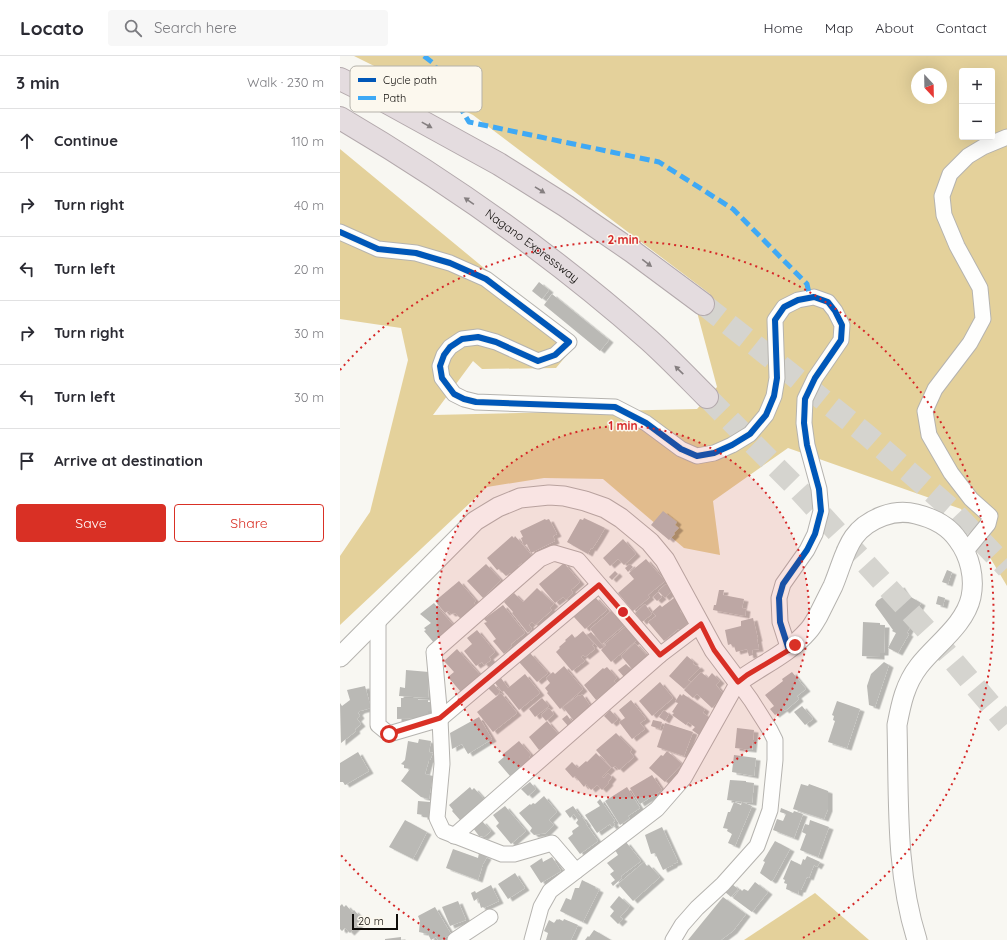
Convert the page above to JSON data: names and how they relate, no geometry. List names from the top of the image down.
{
  "streets": {
    "highway": ["Nagano Expressway"]
  },
  "legend": ["Cycle path", "Path"],
  "scale_bar": "20 m",
  "north": "bottom",
  "page": {
    "header": "Locato",
    "search": "Search here",
    "nav": [
      "Home",
      "Map",
      "About",
      "Contact"
    ],
    "heading": ["3 min", "Walk · 230 m"],
    "map_buttons": ["+", "−"],
    "list": [
      ["Continue", "110 m"],
      ["Turn right", "40 m"],
      ["Turn left", "20 m"],
      ["Turn right", "30 m"],
      ["Turn left", "30 m"],
      "Arrive at destination"
    ],
    "buttons": ["Save", "Share"],
    "scale": "20 m"
  },
  "rings": ["2 min", "1 min"]
}
